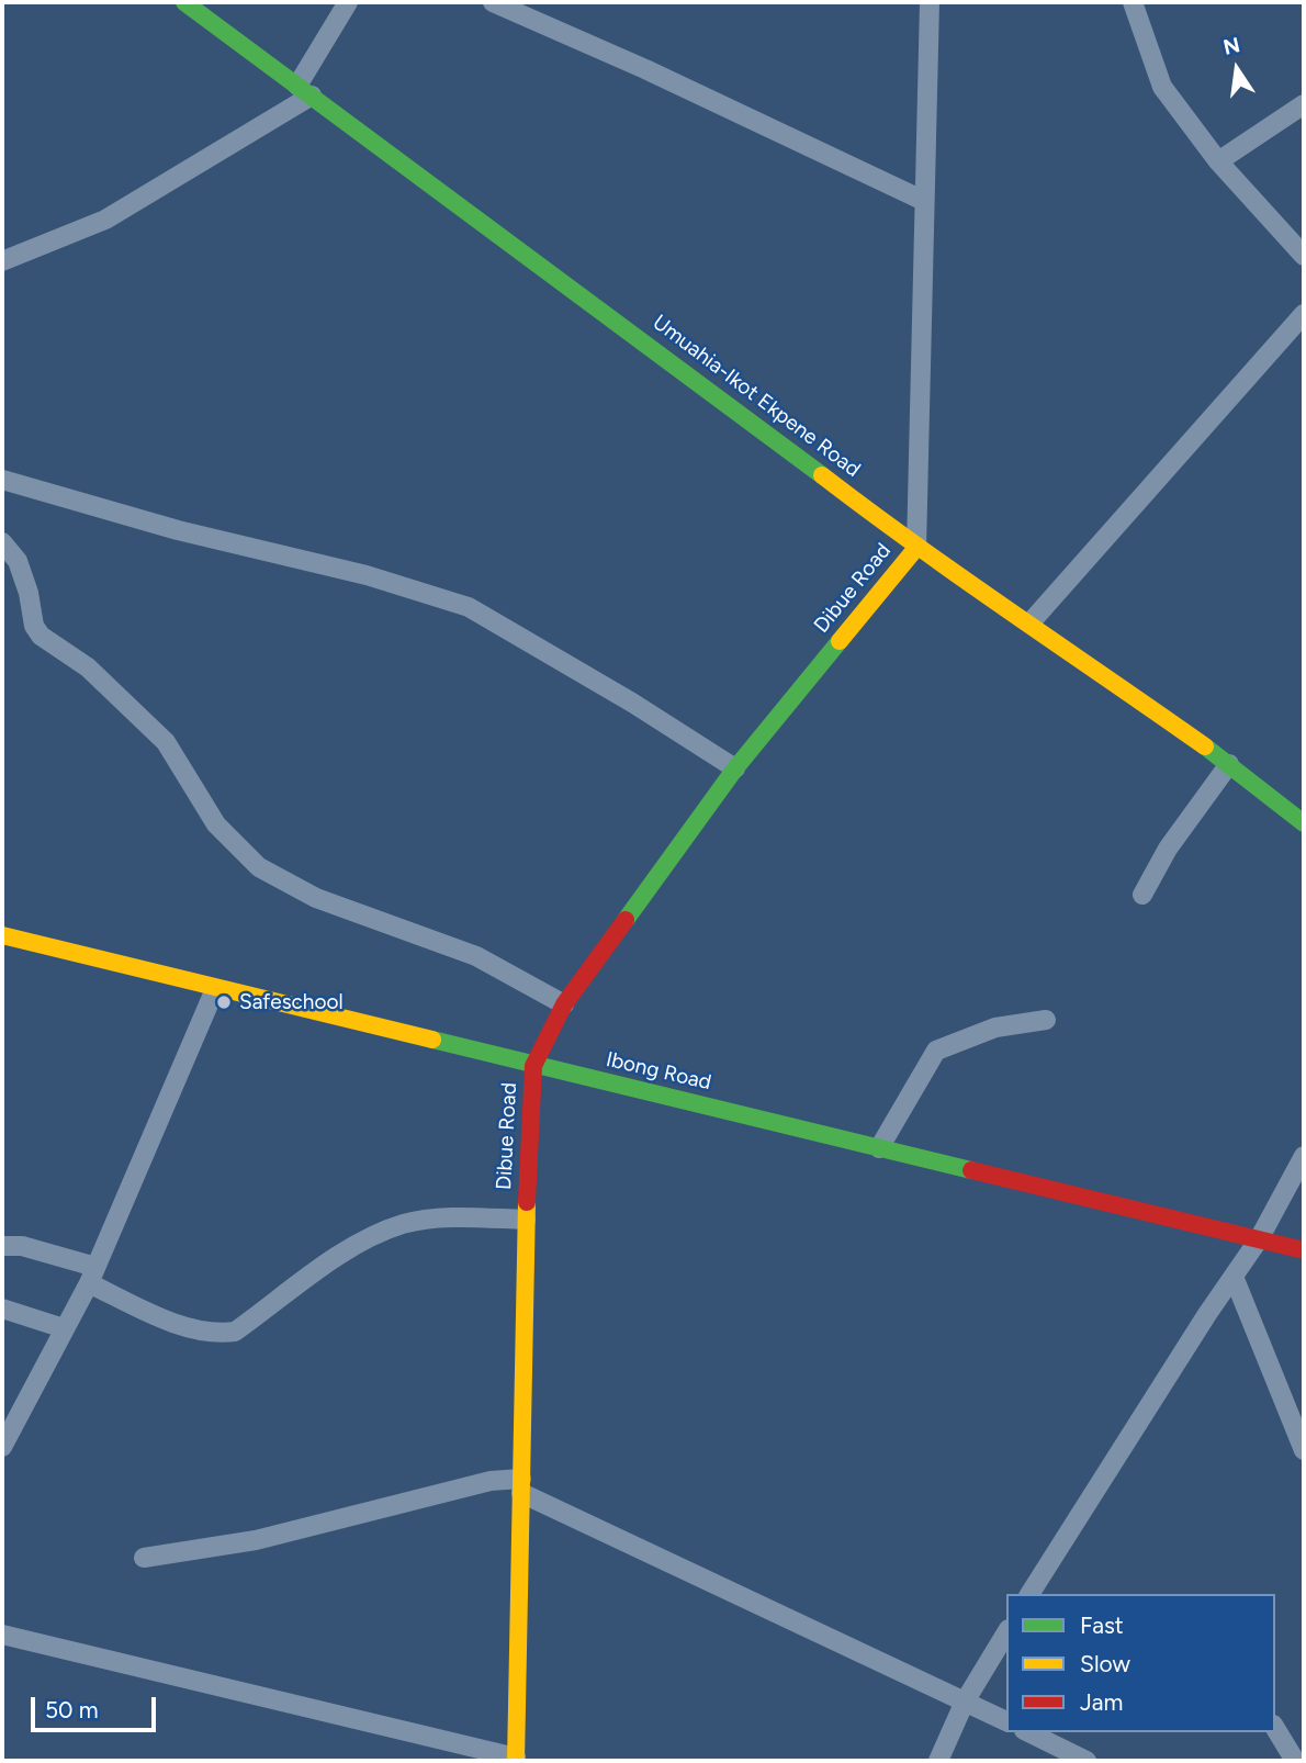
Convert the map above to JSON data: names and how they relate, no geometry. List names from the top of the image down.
{
  "streets": {
    "street": ["Umuahia-Ikot Ekpene Road", "Dibue Road", "Ibong Road"]
  },
  "crossings": [
    ["Umuahia-Ikot Ekpene Road", "Dibue Road"],
    ["Dibue Road", "Ibong Road"]
  ],
  "places": ["Safeschool"],
  "legend": ["Fast", "Slow", "Jam"],
  "scale_bar": "50 m",
  "north": "top"
}
